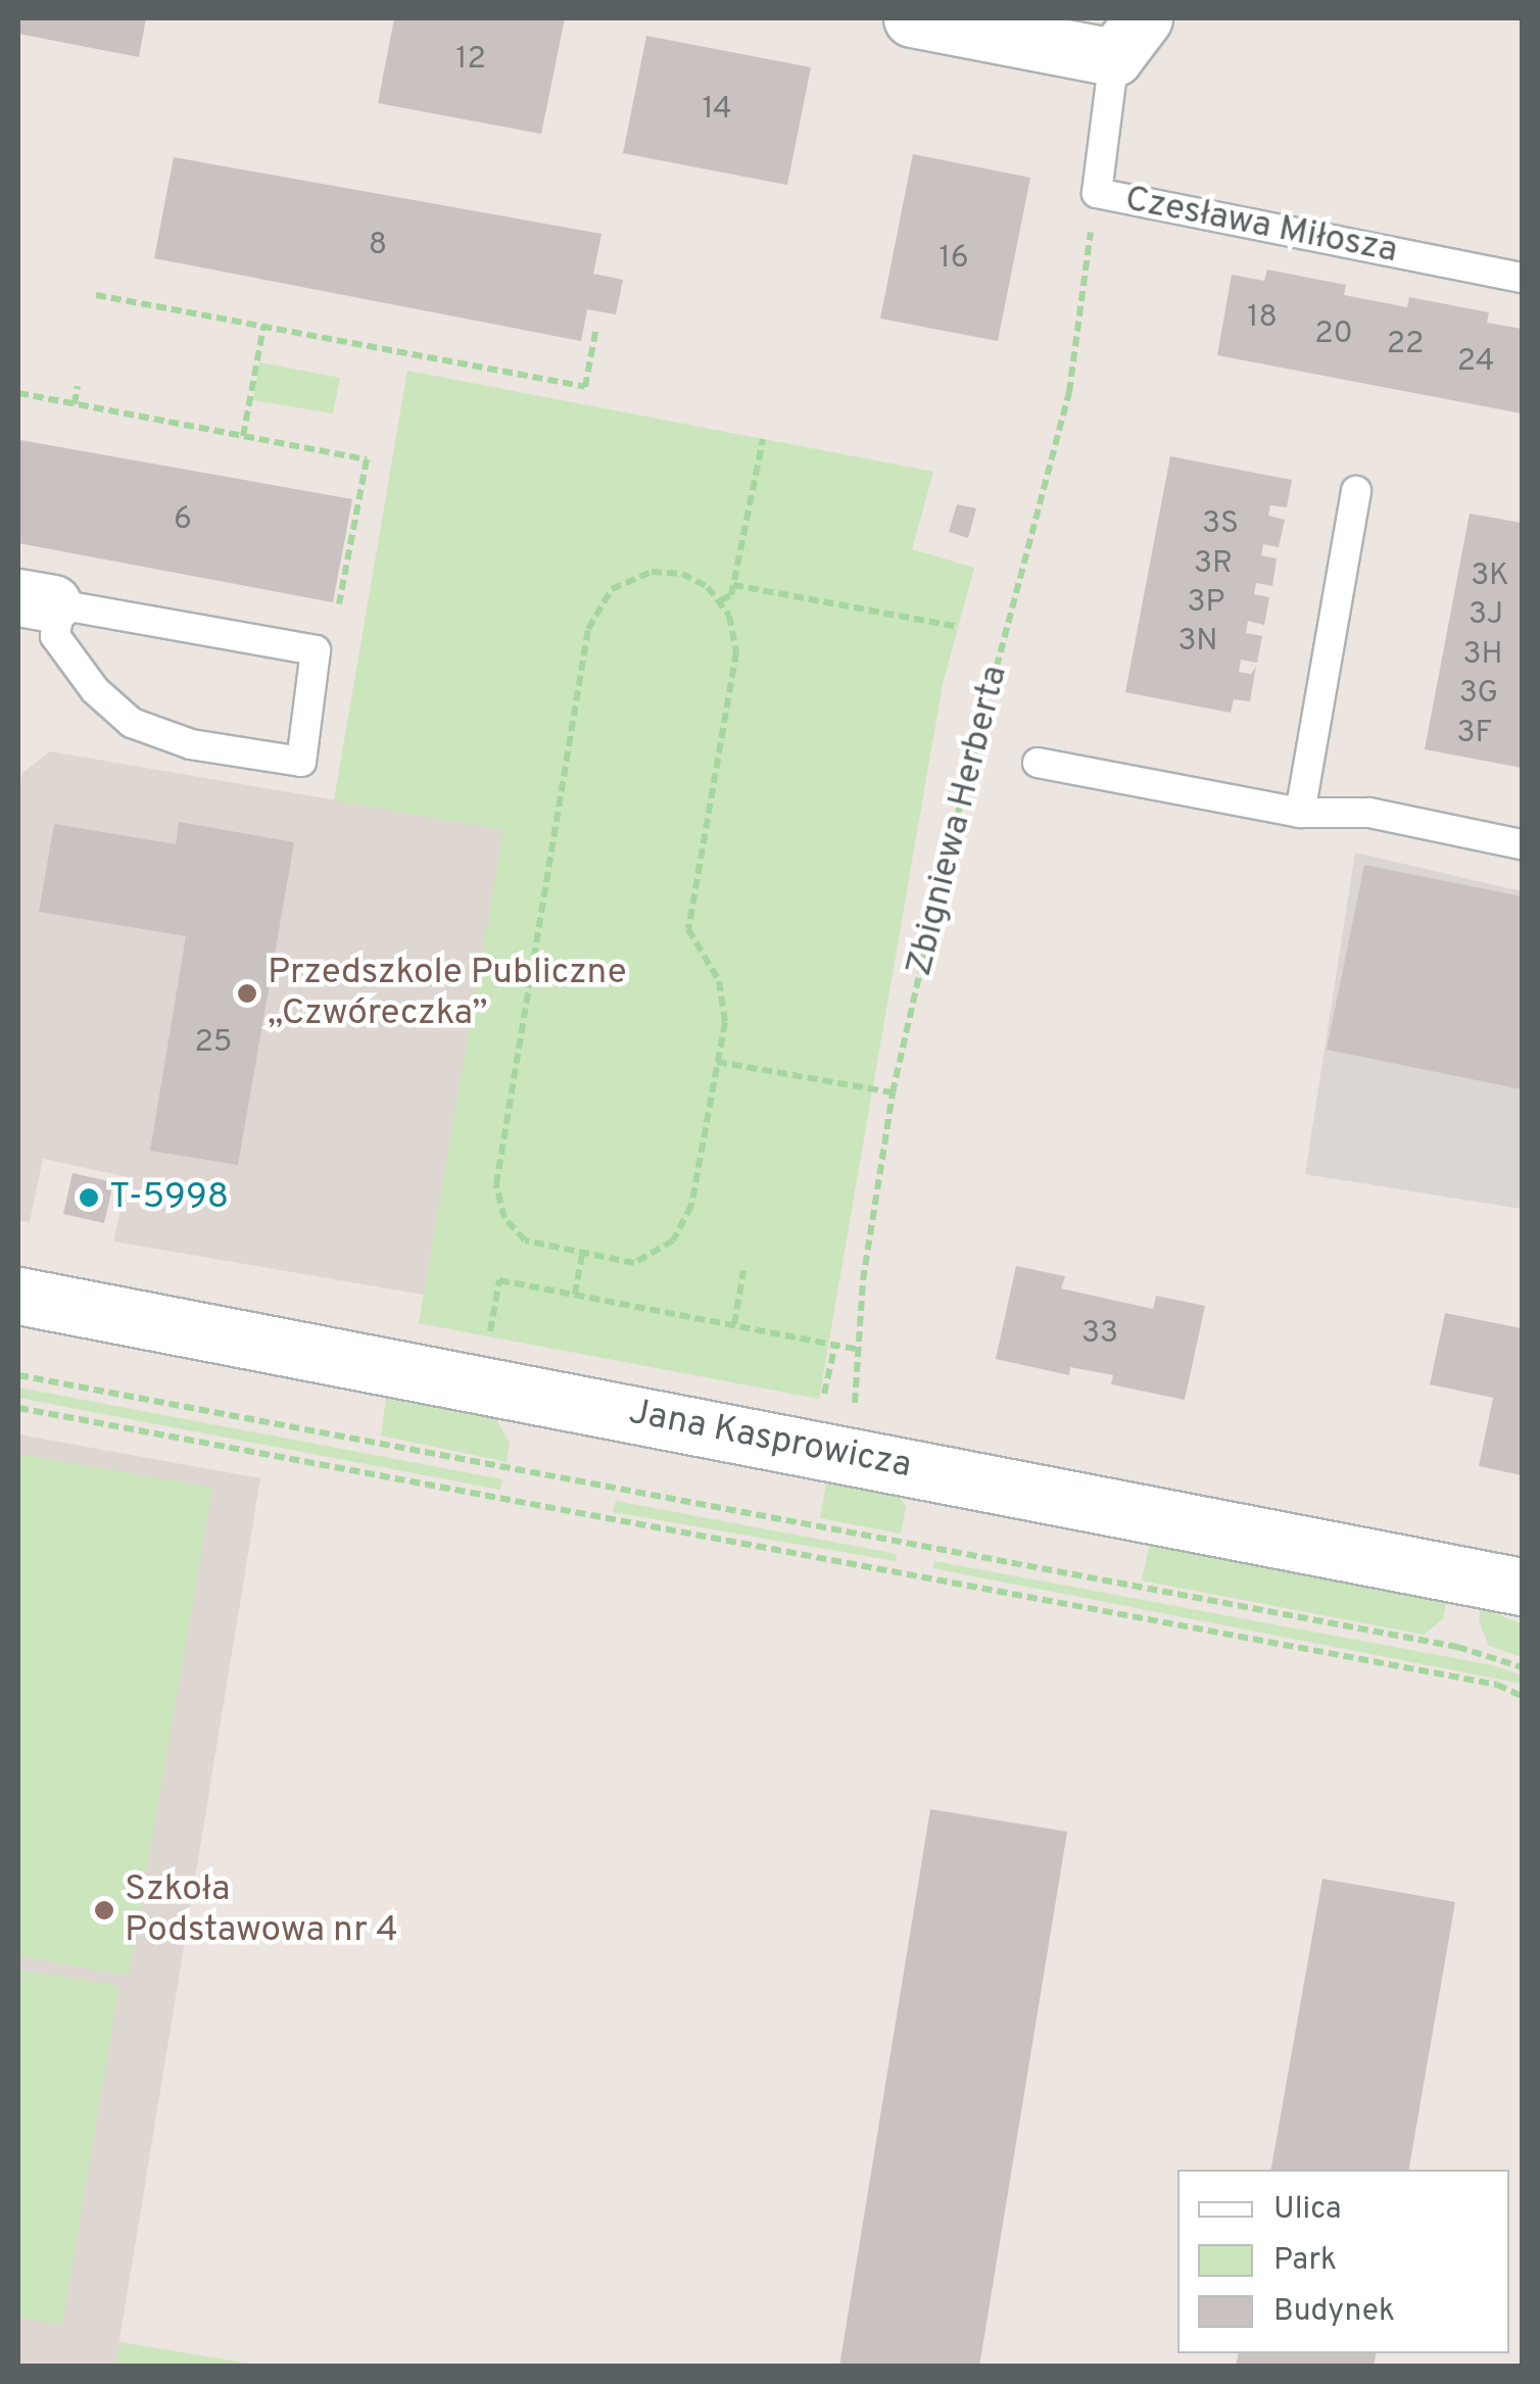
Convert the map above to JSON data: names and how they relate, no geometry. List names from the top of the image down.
{
  "streets": {
    "street": ["Czesława Miłosza", "Jana Kasprowicza"],
    "path": ["Zbigniewa Herberta"]
  },
  "crossings": [
    ["Czesława Miłosza", "Zbigniewa Herberta"],
    ["Zbigniewa Herberta", "Jana Kasprowicza"]
  ],
  "places": ["Przedszkole Publiczne „Czwóreczka”", "T-5998", "Szkoła Podstawowa nr 4"],
  "house_numbers": [
    "12",
    "14",
    "8",
    "16",
    "18",
    "20",
    "22",
    "24",
    "6",
    "3S",
    "3R",
    "3K",
    "3P",
    "3J",
    "3N",
    "3H",
    "3G",
    "3F",
    "25",
    "33"
  ],
  "legend": ["Ulica", "Park", "Budynek"]
}
